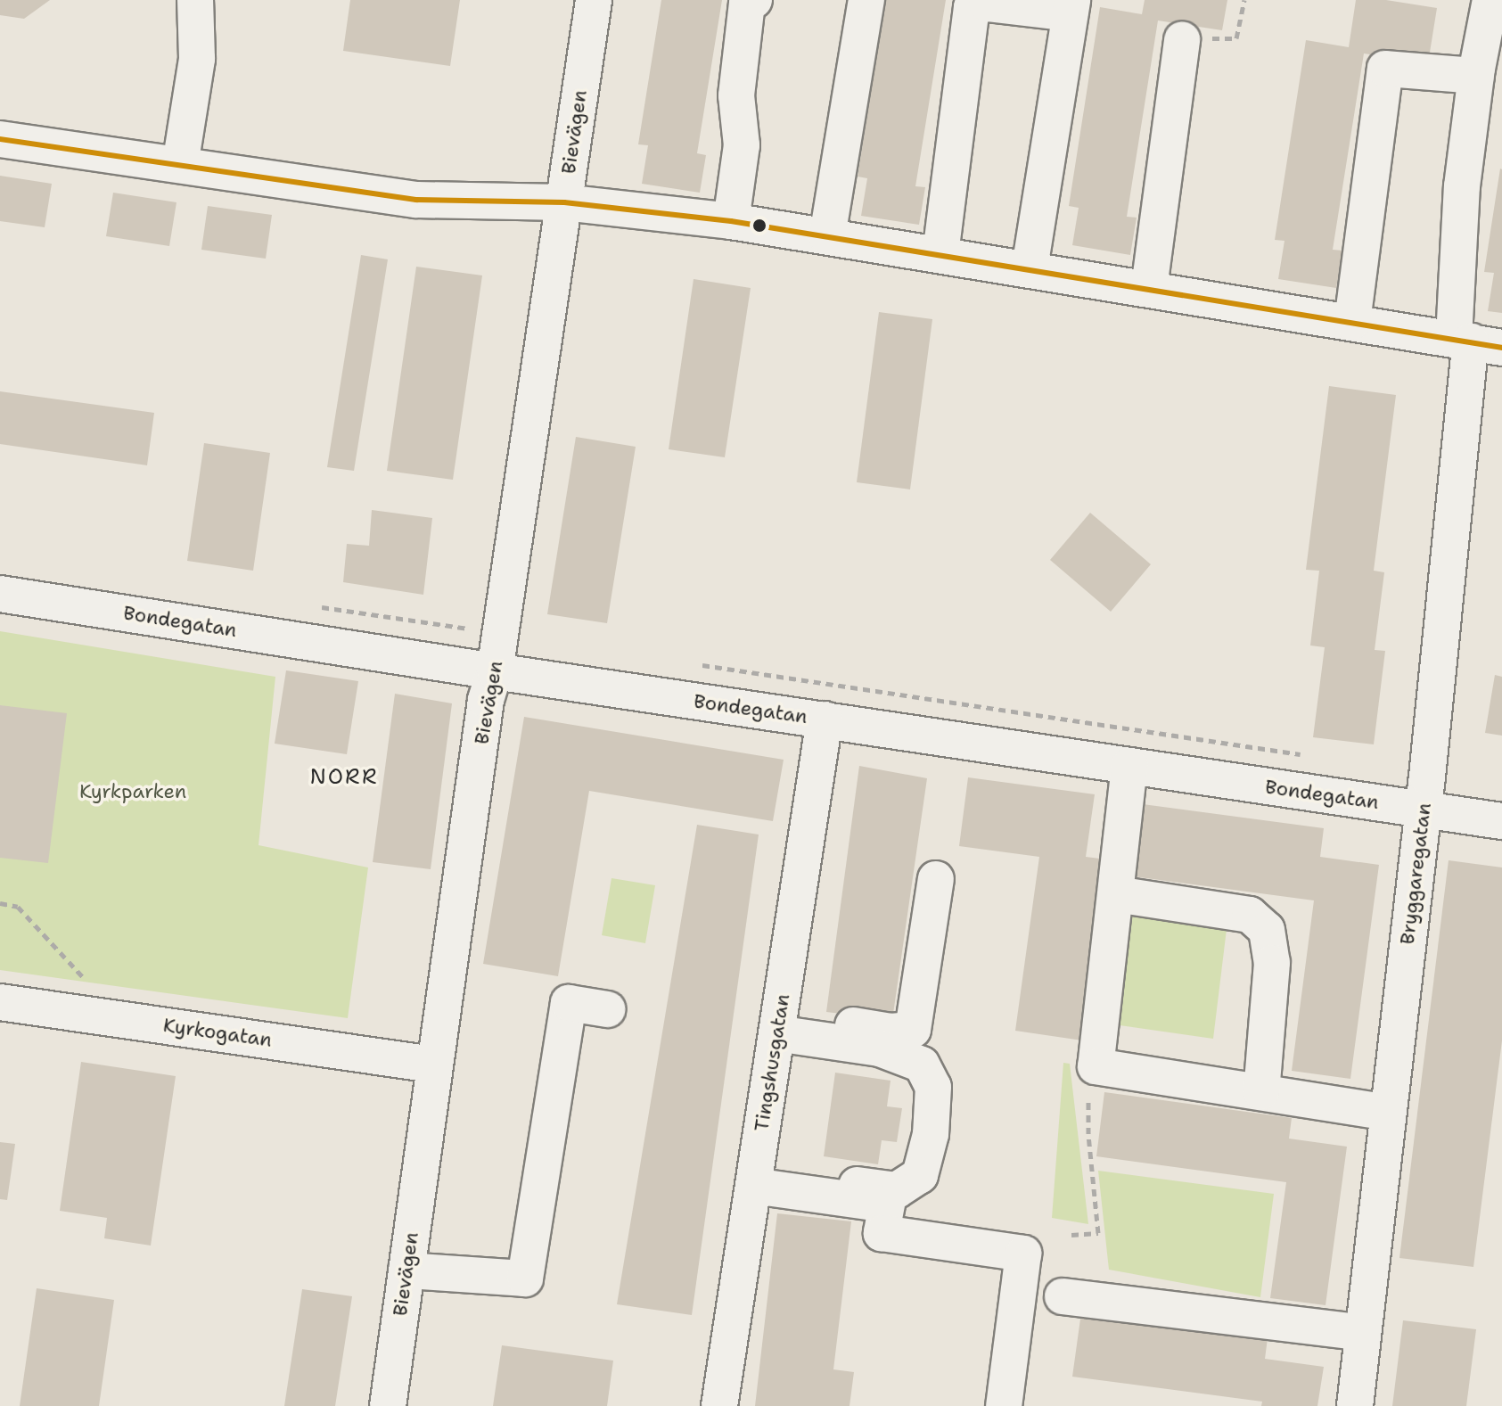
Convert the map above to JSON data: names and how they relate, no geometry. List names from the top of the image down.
{
  "streets": {
    "street": [
      "Bievägen",
      "Bondegatan",
      "Bryggaregatan",
      "Kyrkogatan",
      "Tingshusgatan"
    ]
  },
  "crossings": [
    ["Bievägen", "Bondegatan"],
    ["Bievägen", "Kyrkogatan"],
    ["Bondegatan", "Bryggaregatan"],
    ["Bondegatan", "Tingshusgatan"]
  ],
  "districts": ["NORR"],
  "parks": ["Kyrkparken"]
}
